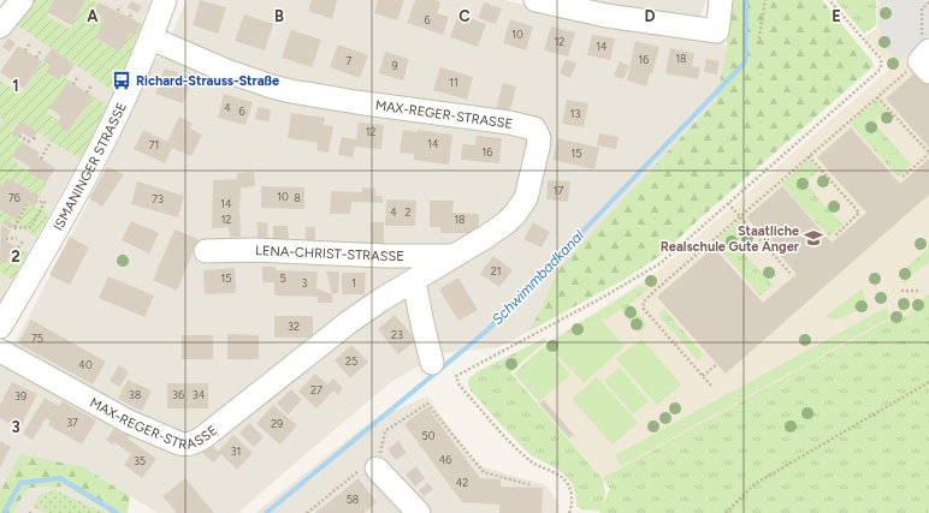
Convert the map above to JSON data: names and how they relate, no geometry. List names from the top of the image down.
{
  "streets": {
    "street": ["MAX-REGER-STRASSE", "ISMANINGER STRASSE", "LENA-CHRIST-STRASSE"]
  },
  "crossings": [
    ["MAX-REGER-STRASSE", "ISMANINGER STRASSE"],
    ["MAX-REGER-STRASSE", "LENA-CHRIST-STRASSE"]
  ],
  "water": ["Schwimmbadkanal"],
  "places": {
    "bus stop": ["Richard-Strauss-Straße"],
    "school or university": ["Staatliche Realschule Gute Änger"]
  },
  "house_numbers": [
    "6",
    "10",
    "12",
    "14",
    "18",
    "16",
    "7",
    "9",
    "11",
    "4",
    "6",
    "13",
    "12",
    "14",
    "71",
    "16",
    "15",
    "17",
    "10",
    "76",
    "8",
    "73",
    "14",
    "4",
    "2",
    "12",
    "18",
    "21",
    "15",
    "5",
    "3",
    "1",
    "32",
    "23",
    "75",
    "25",
    "40",
    "27",
    "38",
    "36",
    "34",
    "39",
    "37",
    "29",
    "50",
    "31",
    "46",
    "35",
    "42",
    "58"
  ],
  "grid": {
    "columns": [
      "A",
      "B",
      "C",
      "D",
      "E"
    ],
    "rows": ["1", "2", "3"]
  }
}
